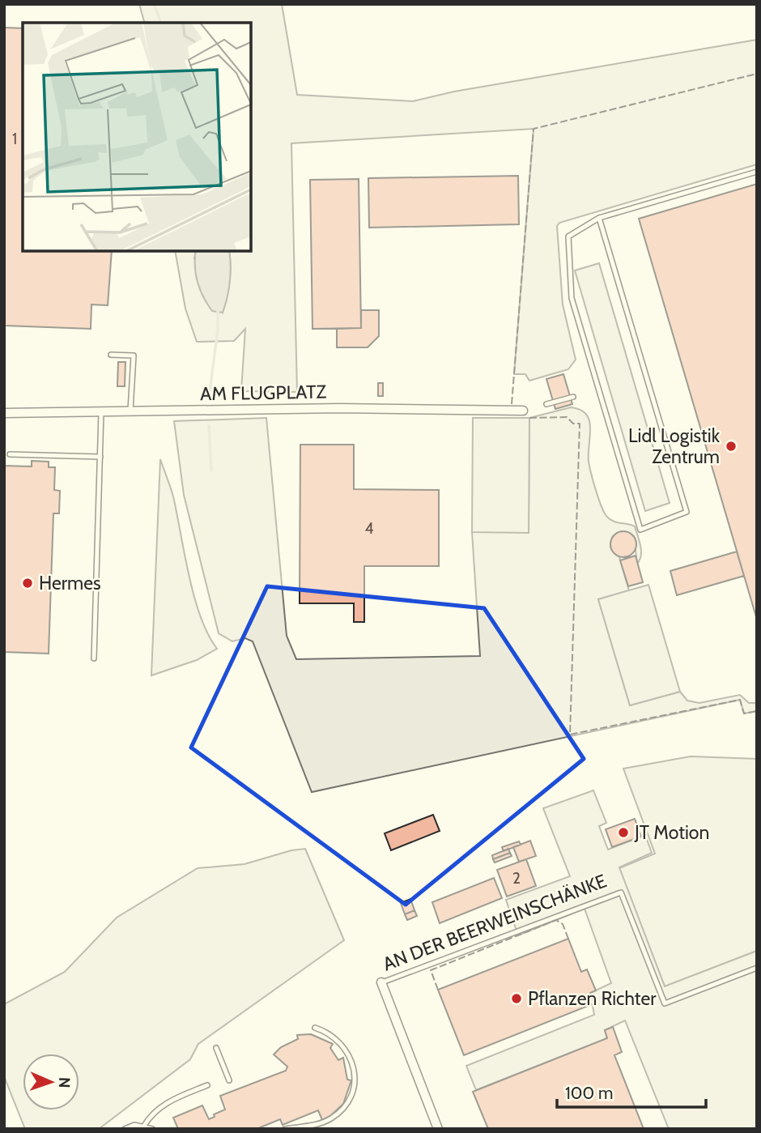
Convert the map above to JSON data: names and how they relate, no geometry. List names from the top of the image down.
{
  "streets": {
    "street": ["AM FLUGPLATZ", "AN DER BEERWEINSCHÄNKE"]
  },
  "places": [
    "Lidl Logistik Zentrum",
    "Hermes",
    "JT Motion",
    "Pflanzen Richter"
  ],
  "house_numbers": ["1", "4", "2"],
  "scale_bar": "100 m",
  "north": "right"
}
